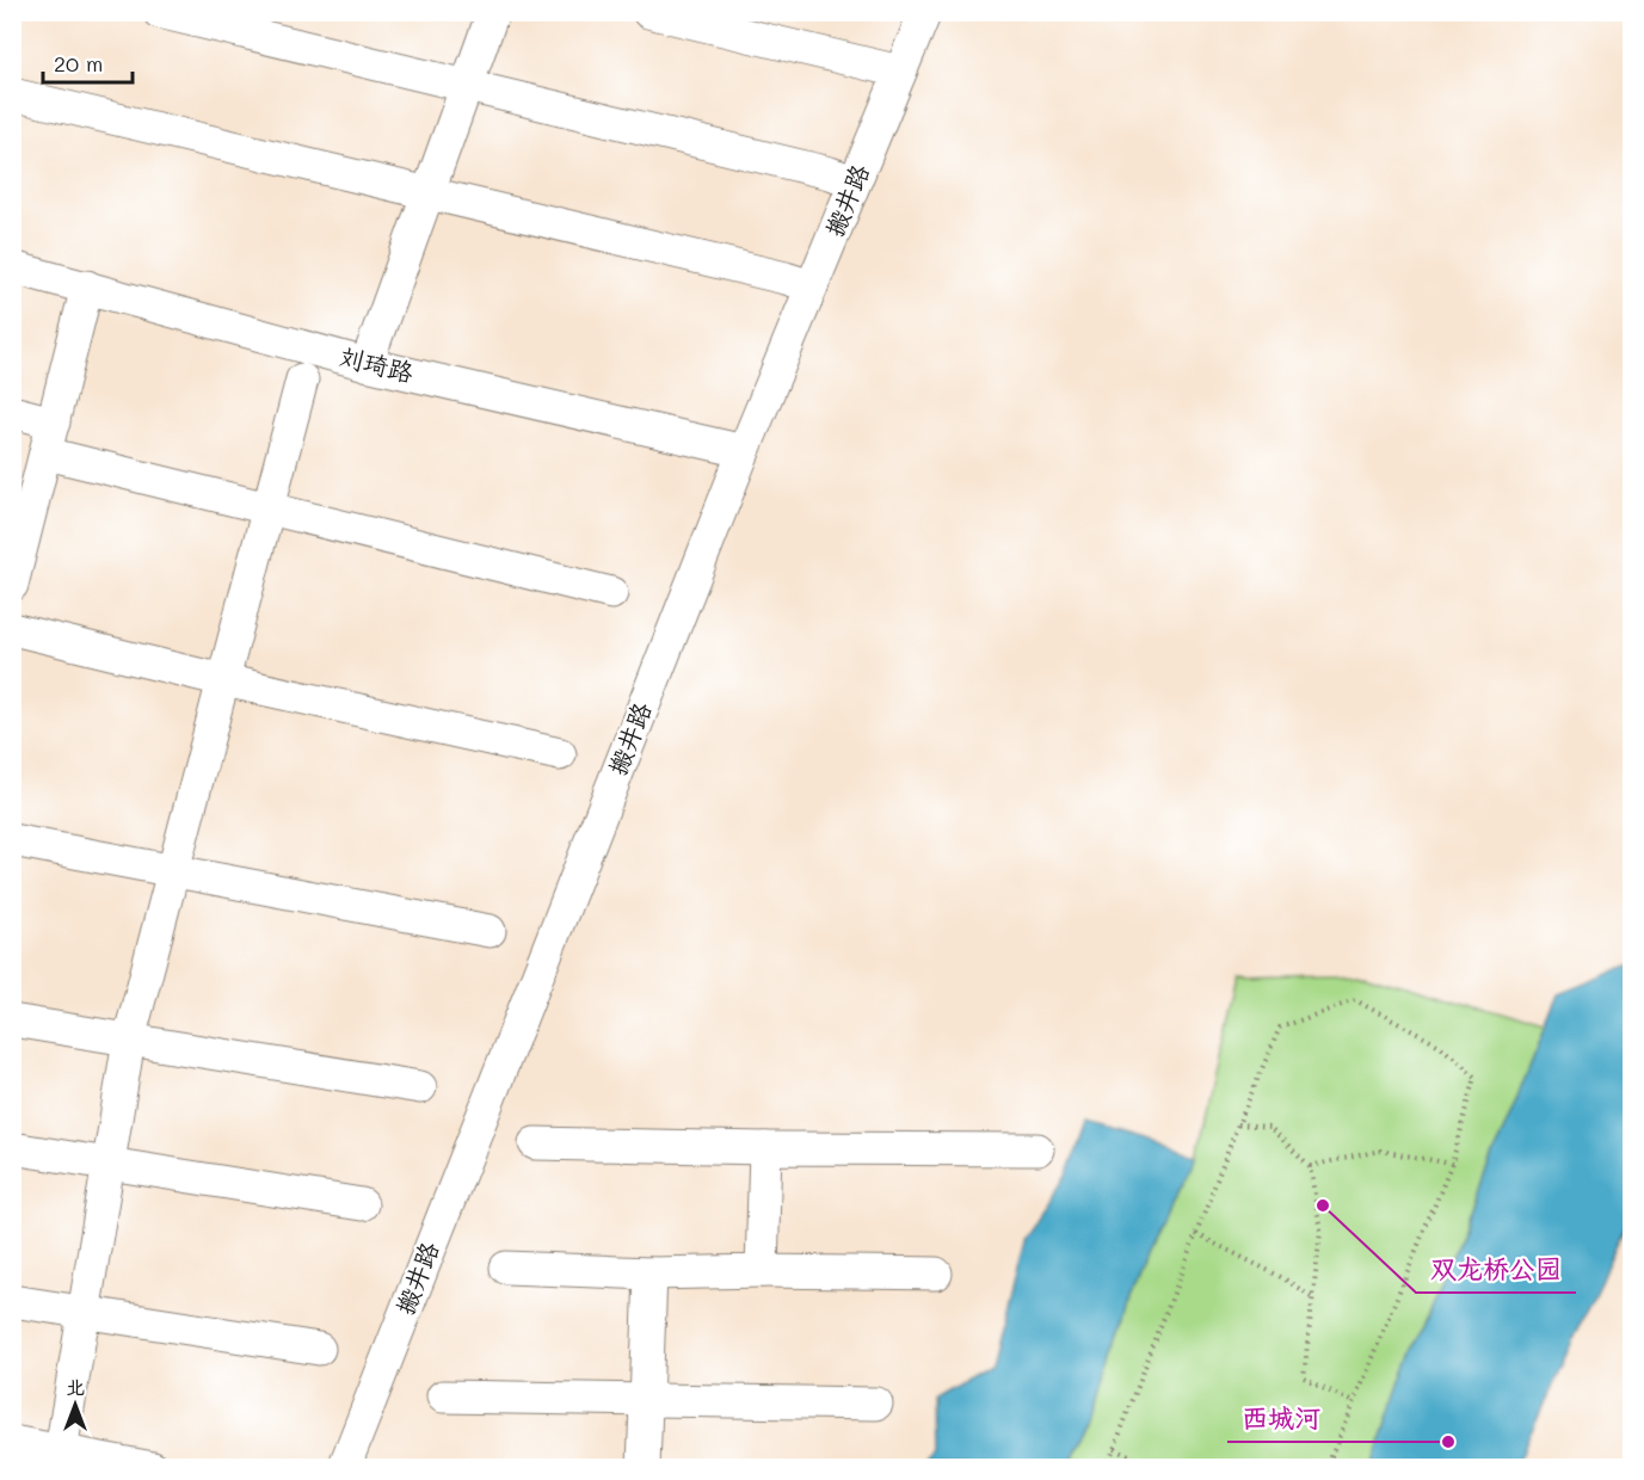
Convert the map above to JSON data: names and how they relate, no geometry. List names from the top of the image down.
{
  "streets": {
    "street": ["搬井路", "刘琦路"]
  },
  "crossings": [
    ["搬井路", "刘琦路"]
  ],
  "places": ["双龙桥公园", "西城河"],
  "scale_bar": "20 m",
  "north": "top"
}
